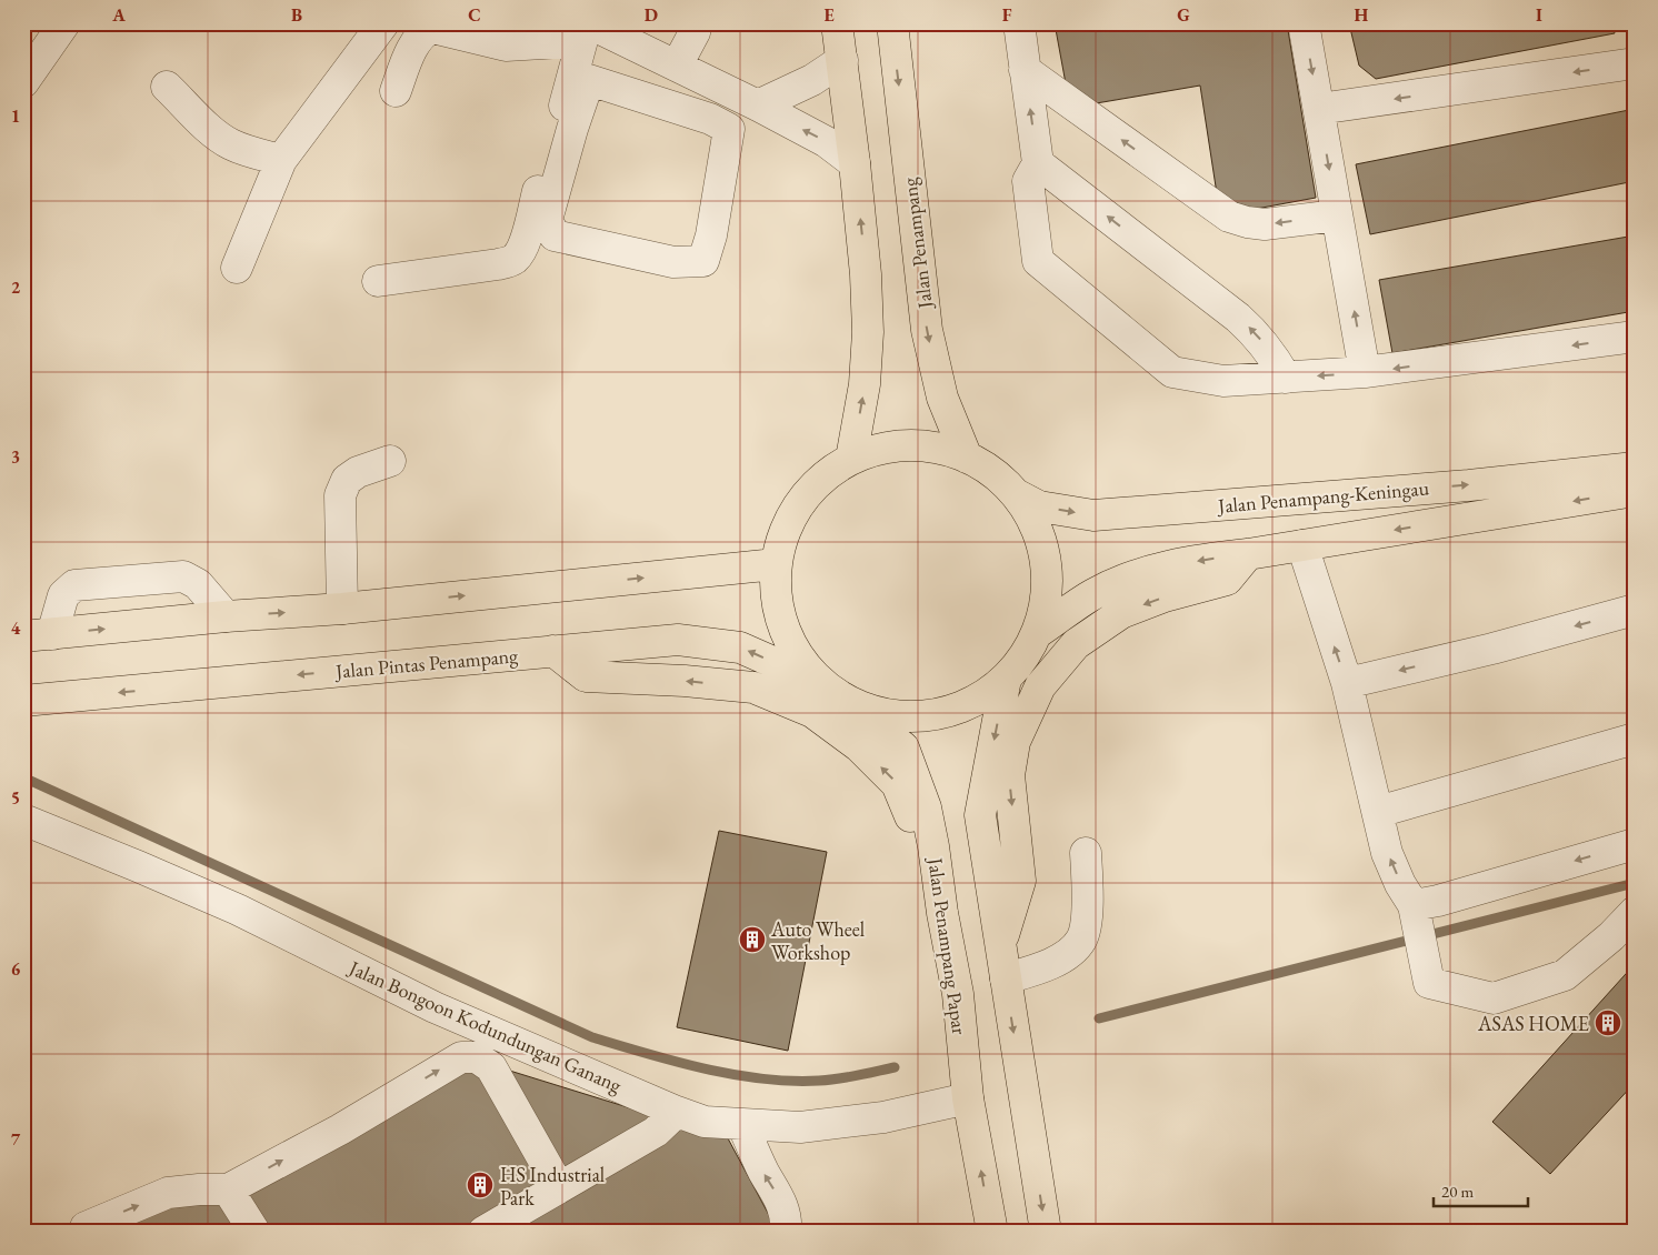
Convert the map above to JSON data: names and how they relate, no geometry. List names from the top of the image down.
{
  "streets": {
    "main road": [
      "Jalan Penampang",
      "Jalan Penampang-Keningau",
      "Jalan Pintas Penampang",
      "Jalan Penampang Papar"
    ],
    "street": ["Jalan Bongoon Kodundungan Ganang"]
  },
  "crossings": [
    ["Jalan Pintas Penampang", "Jalan Penampang Papar"],
    ["Jalan Penampang Papar", "Jalan Bongoon Kodundungan Ganang"]
  ],
  "places": {
    "building": ["Auto Wheel Workshop", "ASAS HOME", "HS Industrial Park"]
  },
  "scale_bar": "20 m",
  "grid": {
    "columns": [
      "A",
      "B",
      "C",
      "D",
      "E",
      "F",
      "G",
      "H",
      "I"
    ],
    "rows": [
      "1",
      "2",
      "3",
      "4",
      "5",
      "6",
      "7"
    ]
  }
}
